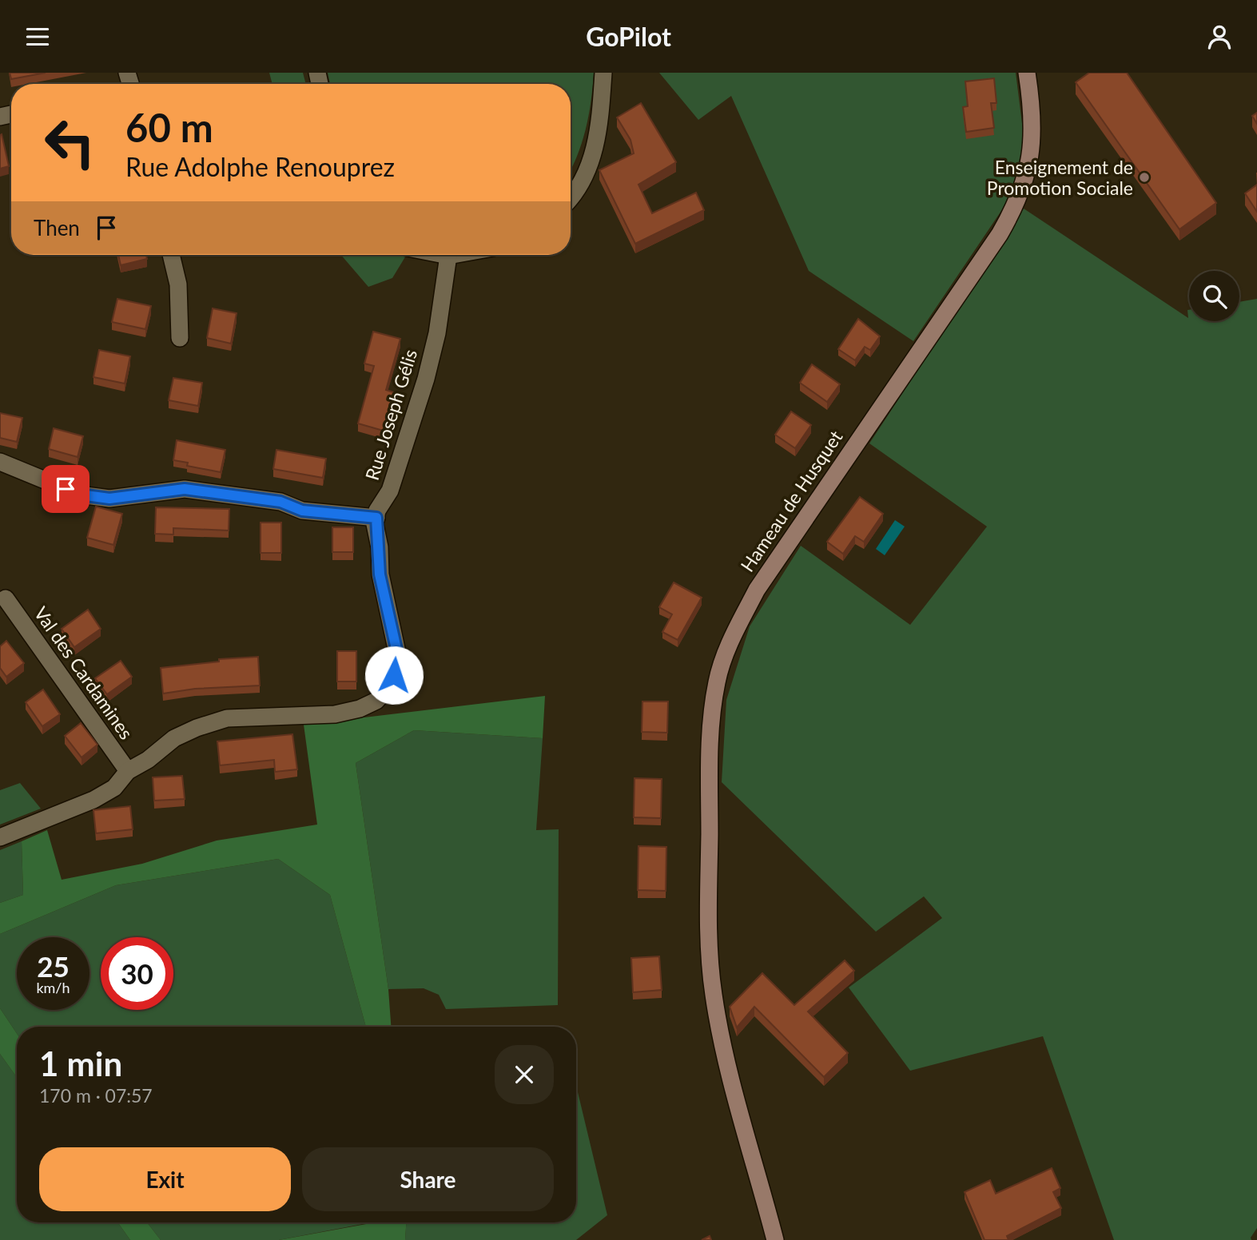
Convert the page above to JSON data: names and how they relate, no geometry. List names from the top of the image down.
{
  "streets": {
    "street": ["Rue Joseph Gélis", "Hameau de Husquet", "Val des Cardamines"]
  },
  "crossings": [
    ["Rue Joseph Gélis", "Val des Cardamines"]
  ],
  "places": ["Enseignement de Promotion Sociale"],
  "page": {
    "header": "GoPilot",
    "turn": ["60 m", "Rue Adolphe Renouprez"],
    "then": "Then",
    "speed": "25 km/h",
    "limit": "30",
    "heading": ["1 min", "170 m · 07:57"],
    "buttons": ["Exit", "Share"]
  }
}
